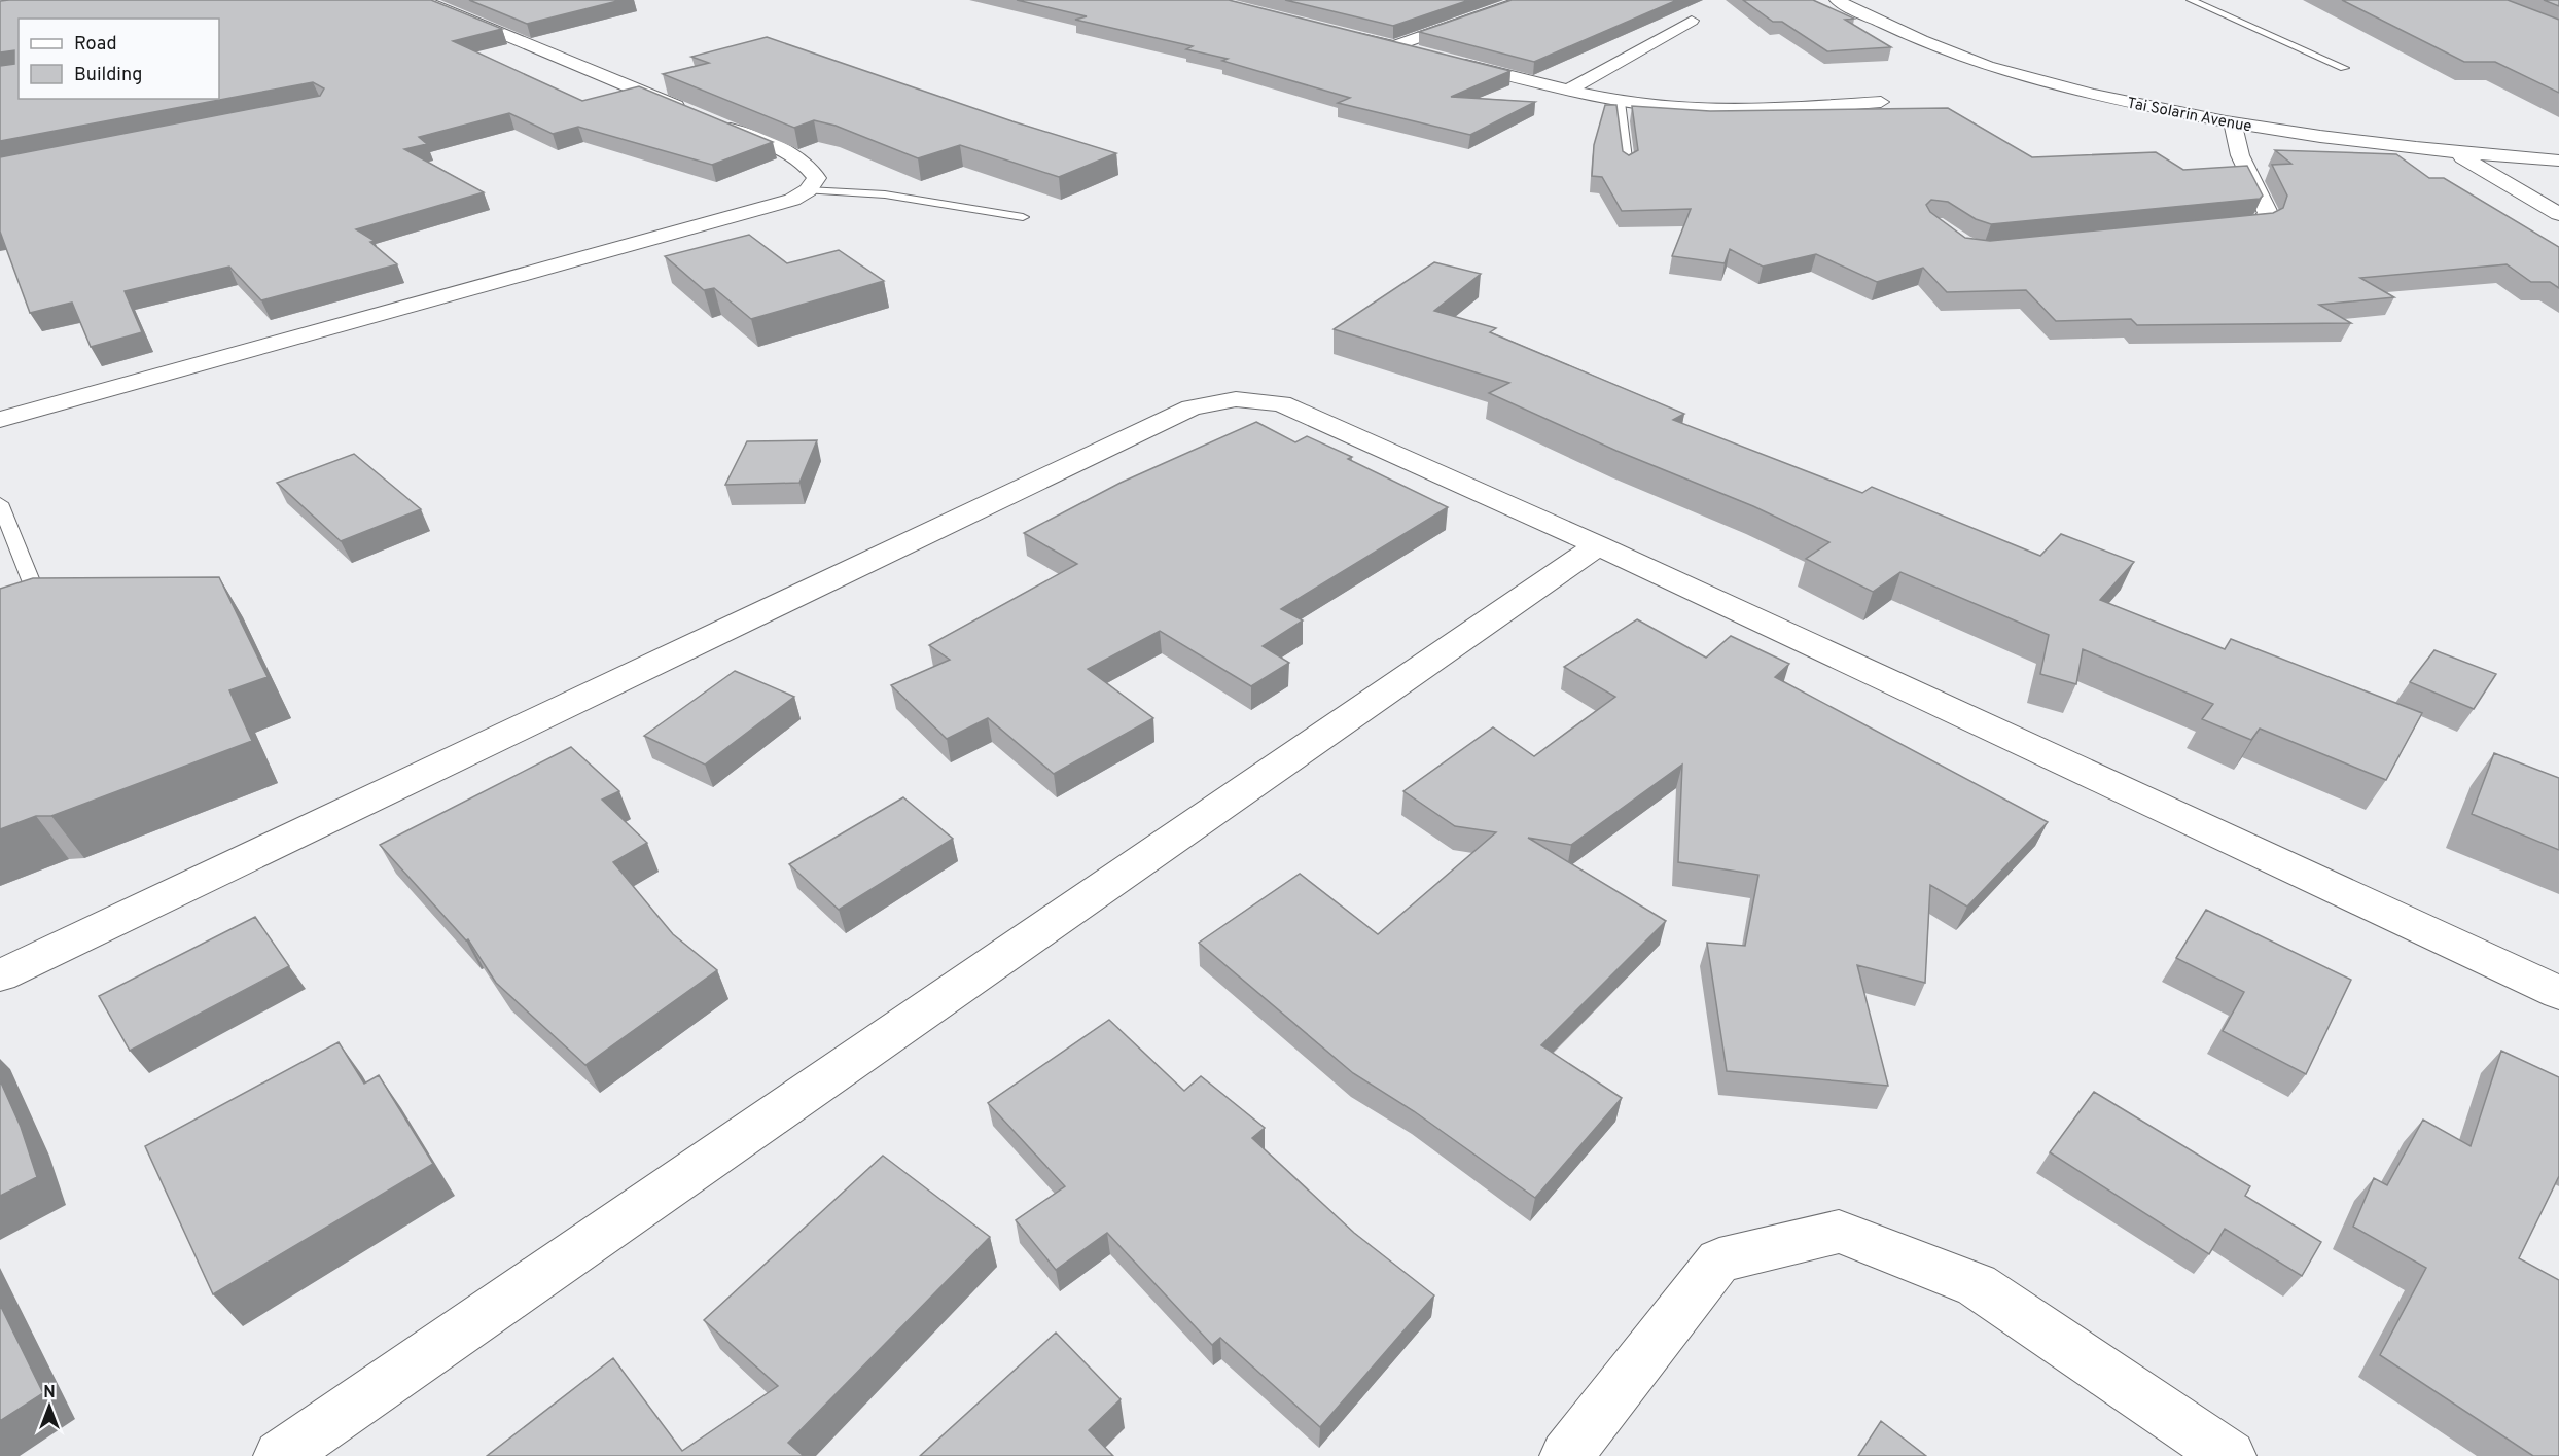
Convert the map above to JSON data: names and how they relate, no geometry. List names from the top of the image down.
{
  "streets": {
    "street": ["Tai Solarin Avenue"]
  },
  "legend": ["Road", "Building"],
  "north": "top"
}
